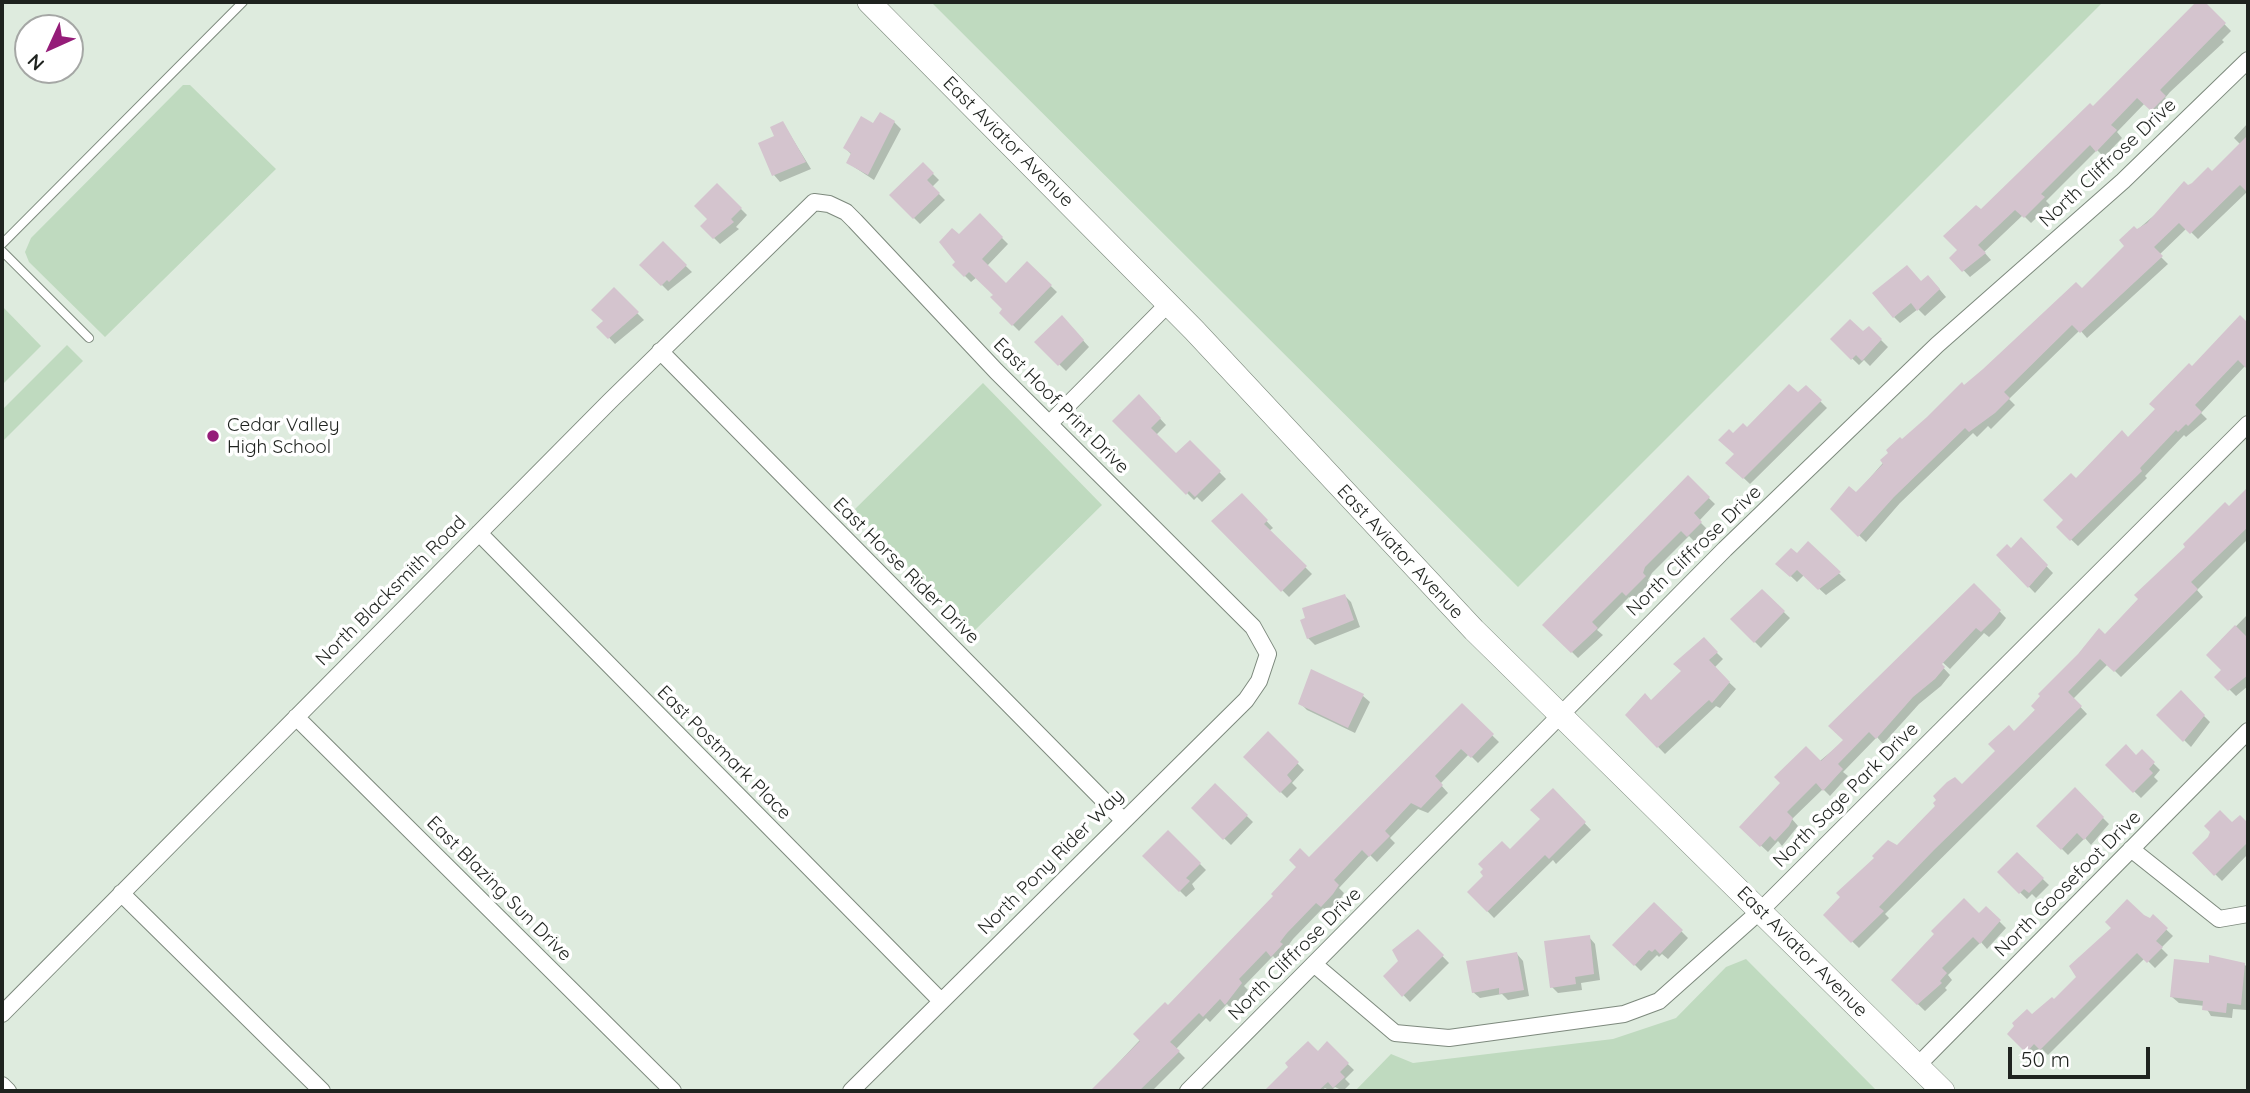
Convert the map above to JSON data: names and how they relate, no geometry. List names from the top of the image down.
{
  "streets": {
    "street": [
      "East Aviator Avenue",
      "North Cliffrose Drive",
      "East Hoof Print Drive",
      "East Horse Rider Drive",
      "North Blacksmith Road",
      "East Postmark Place",
      "North Sage Park Drive",
      "North Pony Rider Way",
      "North Goosefoot Drive",
      "East Blazing Sun Drive"
    ]
  },
  "crossings": [
    ["East Aviator Avenue", "North Cliffrose Drive"],
    ["East Aviator Avenue", "North Sage Park Drive"],
    ["East Aviator Avenue", "North Goosefoot Drive"],
    ["North Cliffrose Drive", "North Sage Park Drive"],
    ["East Hoof Print Drive", "North Blacksmith Road"],
    ["East Hoof Print Drive", "North Pony Rider Way"],
    ["East Horse Rider Drive", "North Blacksmith Road"],
    ["East Horse Rider Drive", "North Pony Rider Way"],
    ["North Blacksmith Road", "East Postmark Place"],
    ["North Blacksmith Road", "East Blazing Sun Drive"],
    ["East Postmark Place", "North Pony Rider Way"]
  ],
  "places": ["Cedar Valley High School"],
  "scale_bar": "50 m",
  "north": "bottom left"
}
